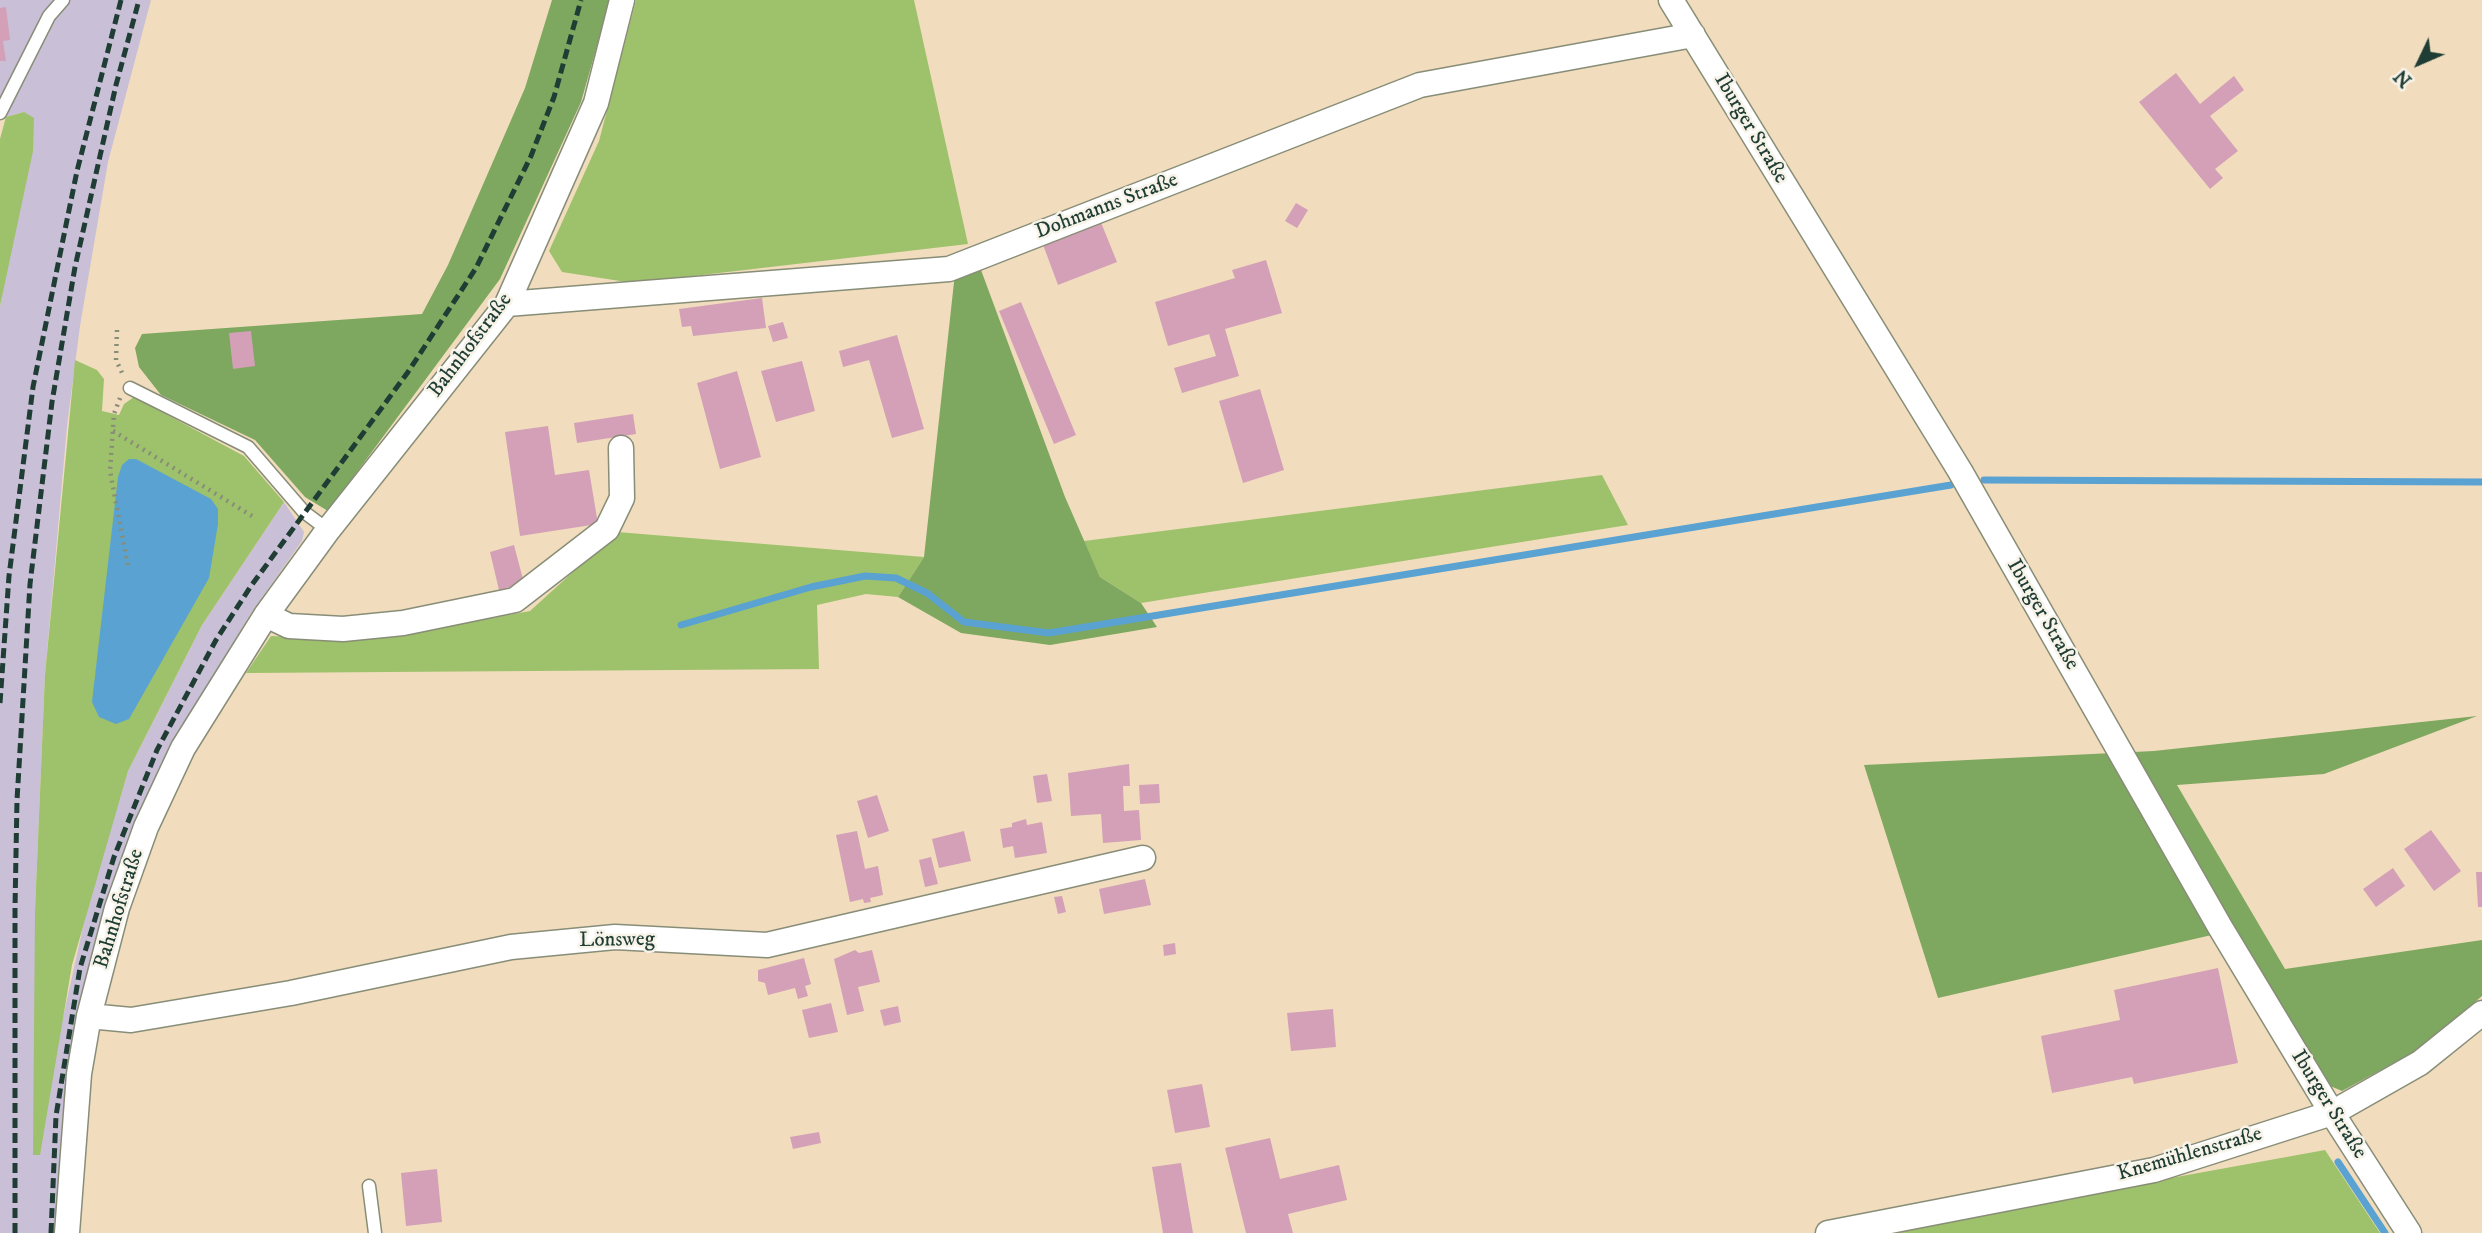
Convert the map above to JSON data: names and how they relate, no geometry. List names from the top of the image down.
{
  "streets": {
    "street": [
      "Iburger Straße",
      "Dohmanns Straße",
      "Bahnhofstraße",
      "Lönsweg",
      "Knemühlenstraße"
    ]
  },
  "crossings": [
    ["Iburger Straße", "Dohmanns Straße"],
    ["Iburger Straße", "Knemühlenstraße"],
    ["Dohmanns Straße", "Bahnhofstraße"],
    ["Bahnhofstraße", "Lönsweg"]
  ],
  "north": "bottom left"
}
